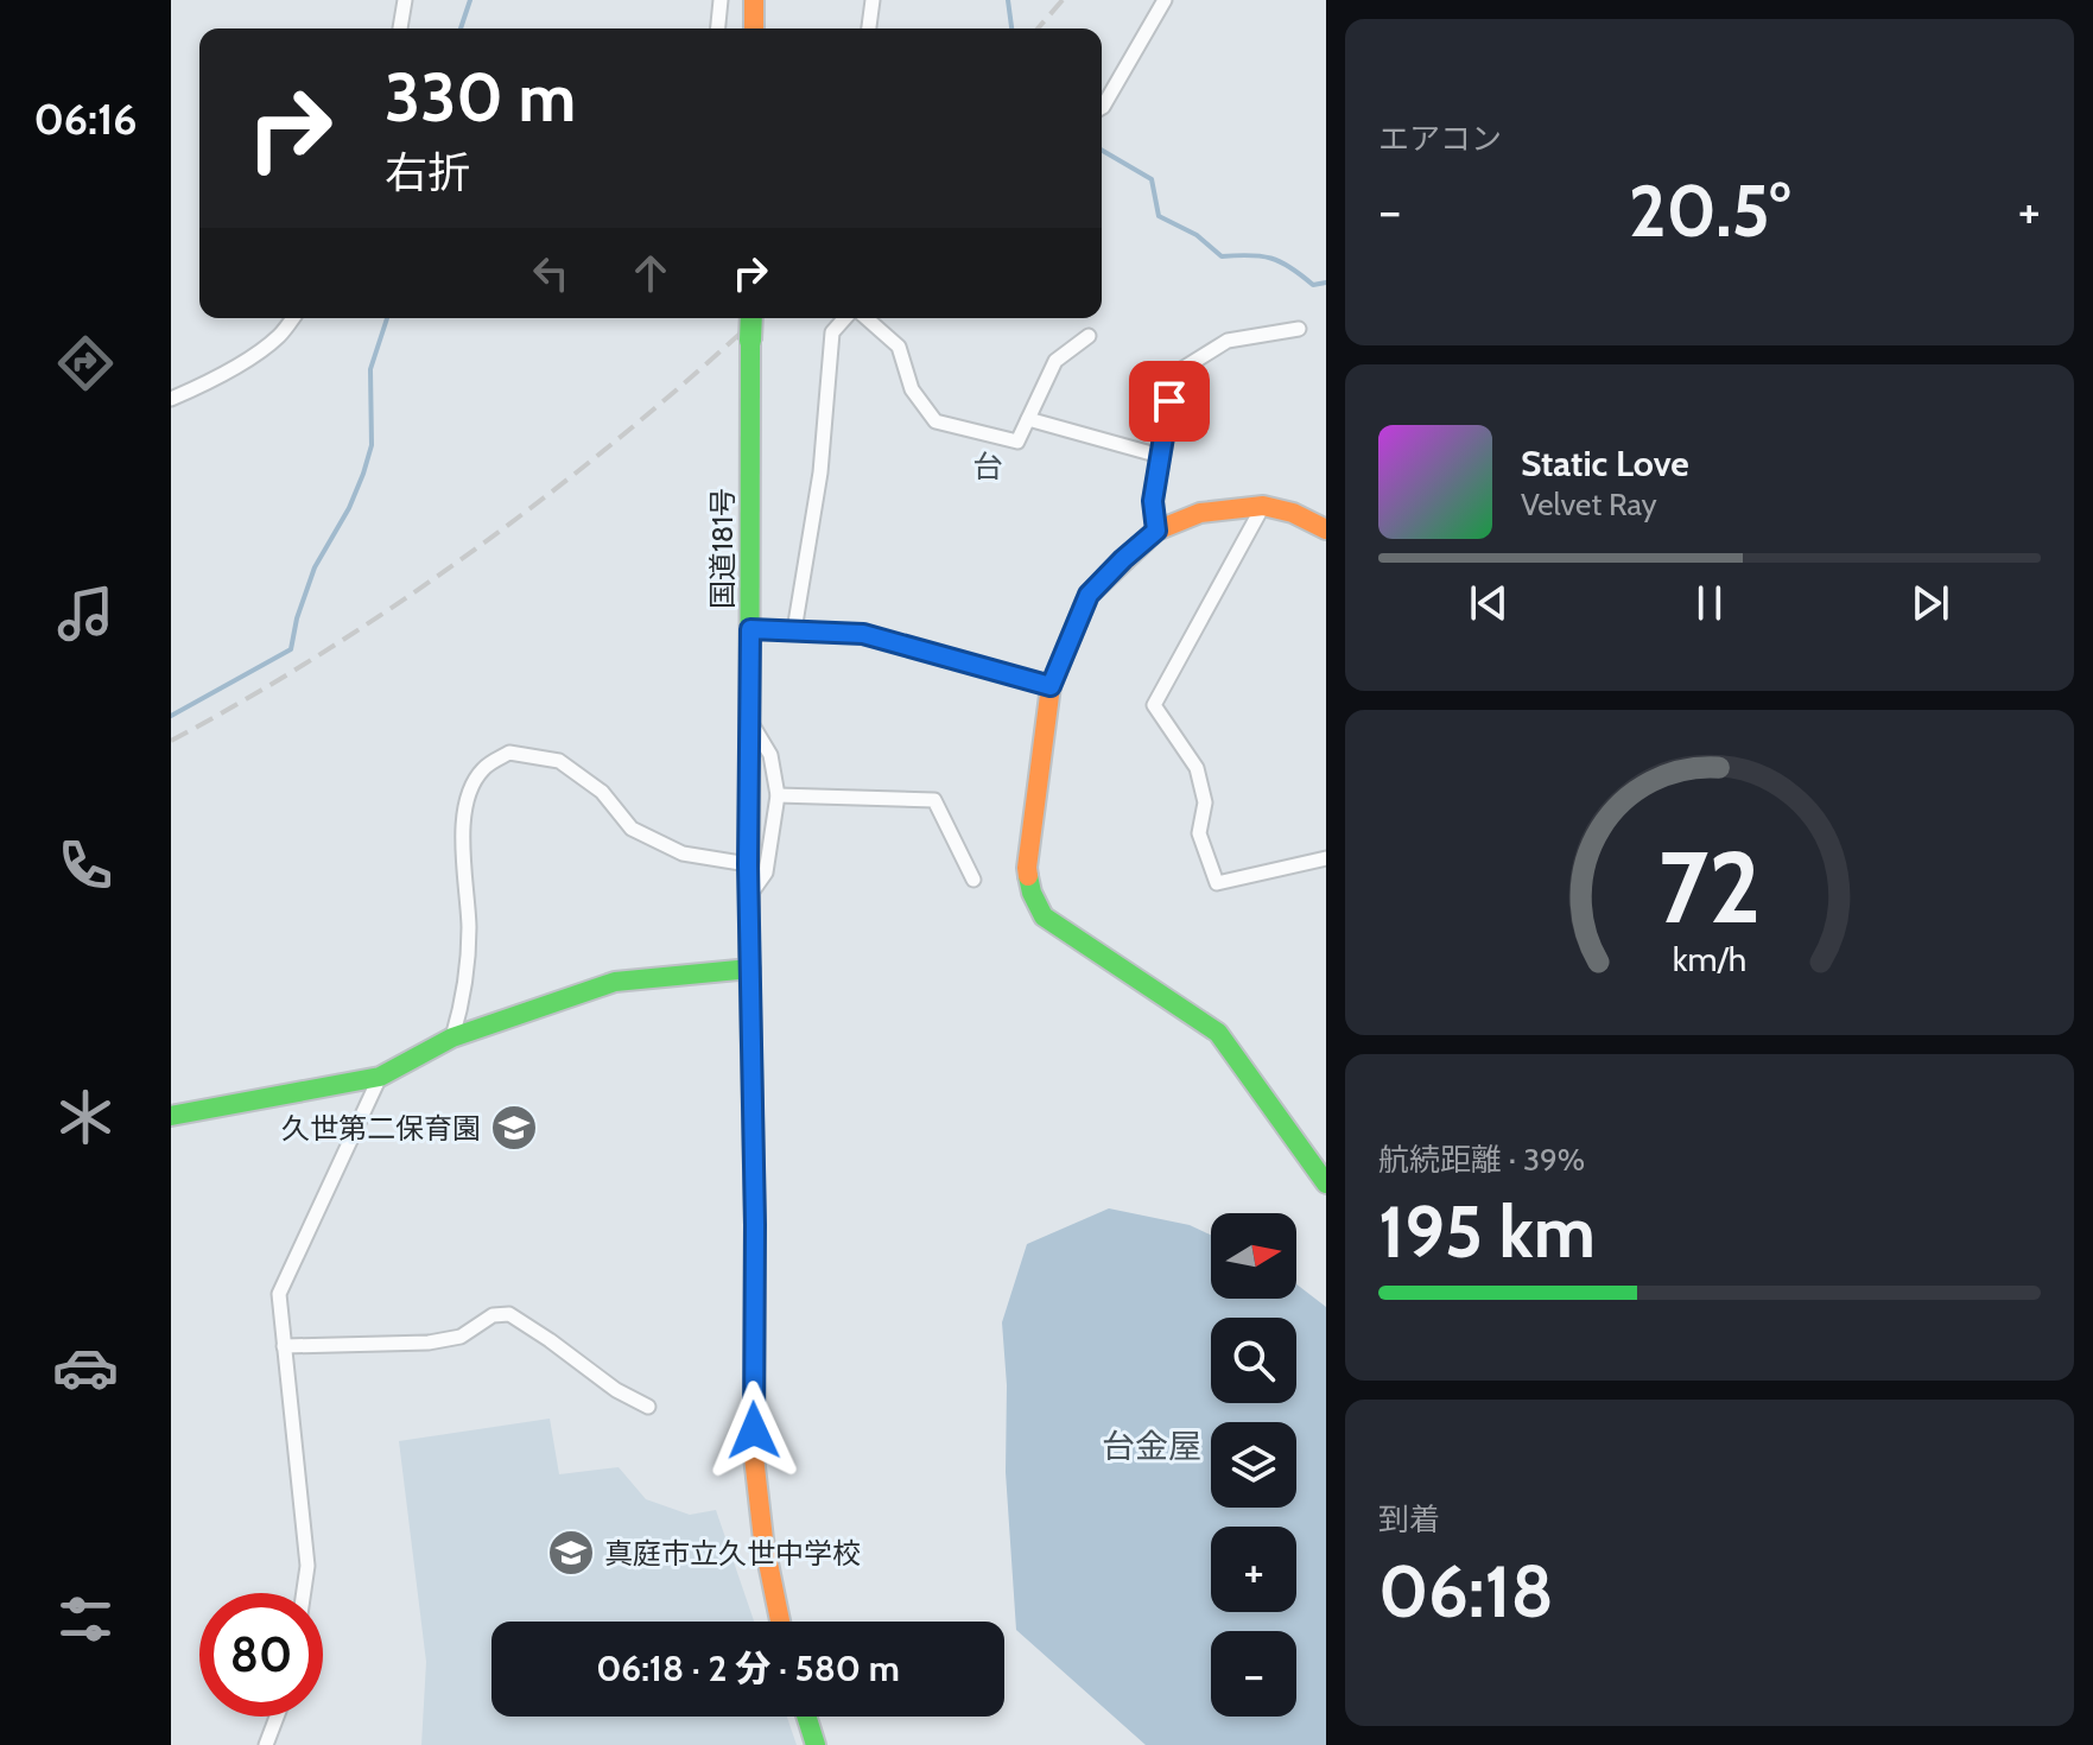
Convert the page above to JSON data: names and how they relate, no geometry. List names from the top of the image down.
{
  "streets": {
    "main road": ["国道181号"]
  },
  "districts": ["台", "台金屋"],
  "places": {
    "school or university": ["久世第二保育園", "真庭市立久世中学校"]
  },
  "north": "right",
  "page": {
    "tabs": "06:16",
    "tile": [
      "エアコン",
      ["航続距離 · 39%", "195 km"],
      ["到着", "06:18"]
    ],
    "turn": ["330 m", "右折"],
    "heat": ["−", "20.5°", "+"],
    "song": ["Static Love", "Velvet Ray"],
    "map_buttons": ["+", "−"],
    "limit": "80",
    "trip": "06:18 · 2 分 · 580 m",
    "gauge": ["72", "km/h"]
  }
}
